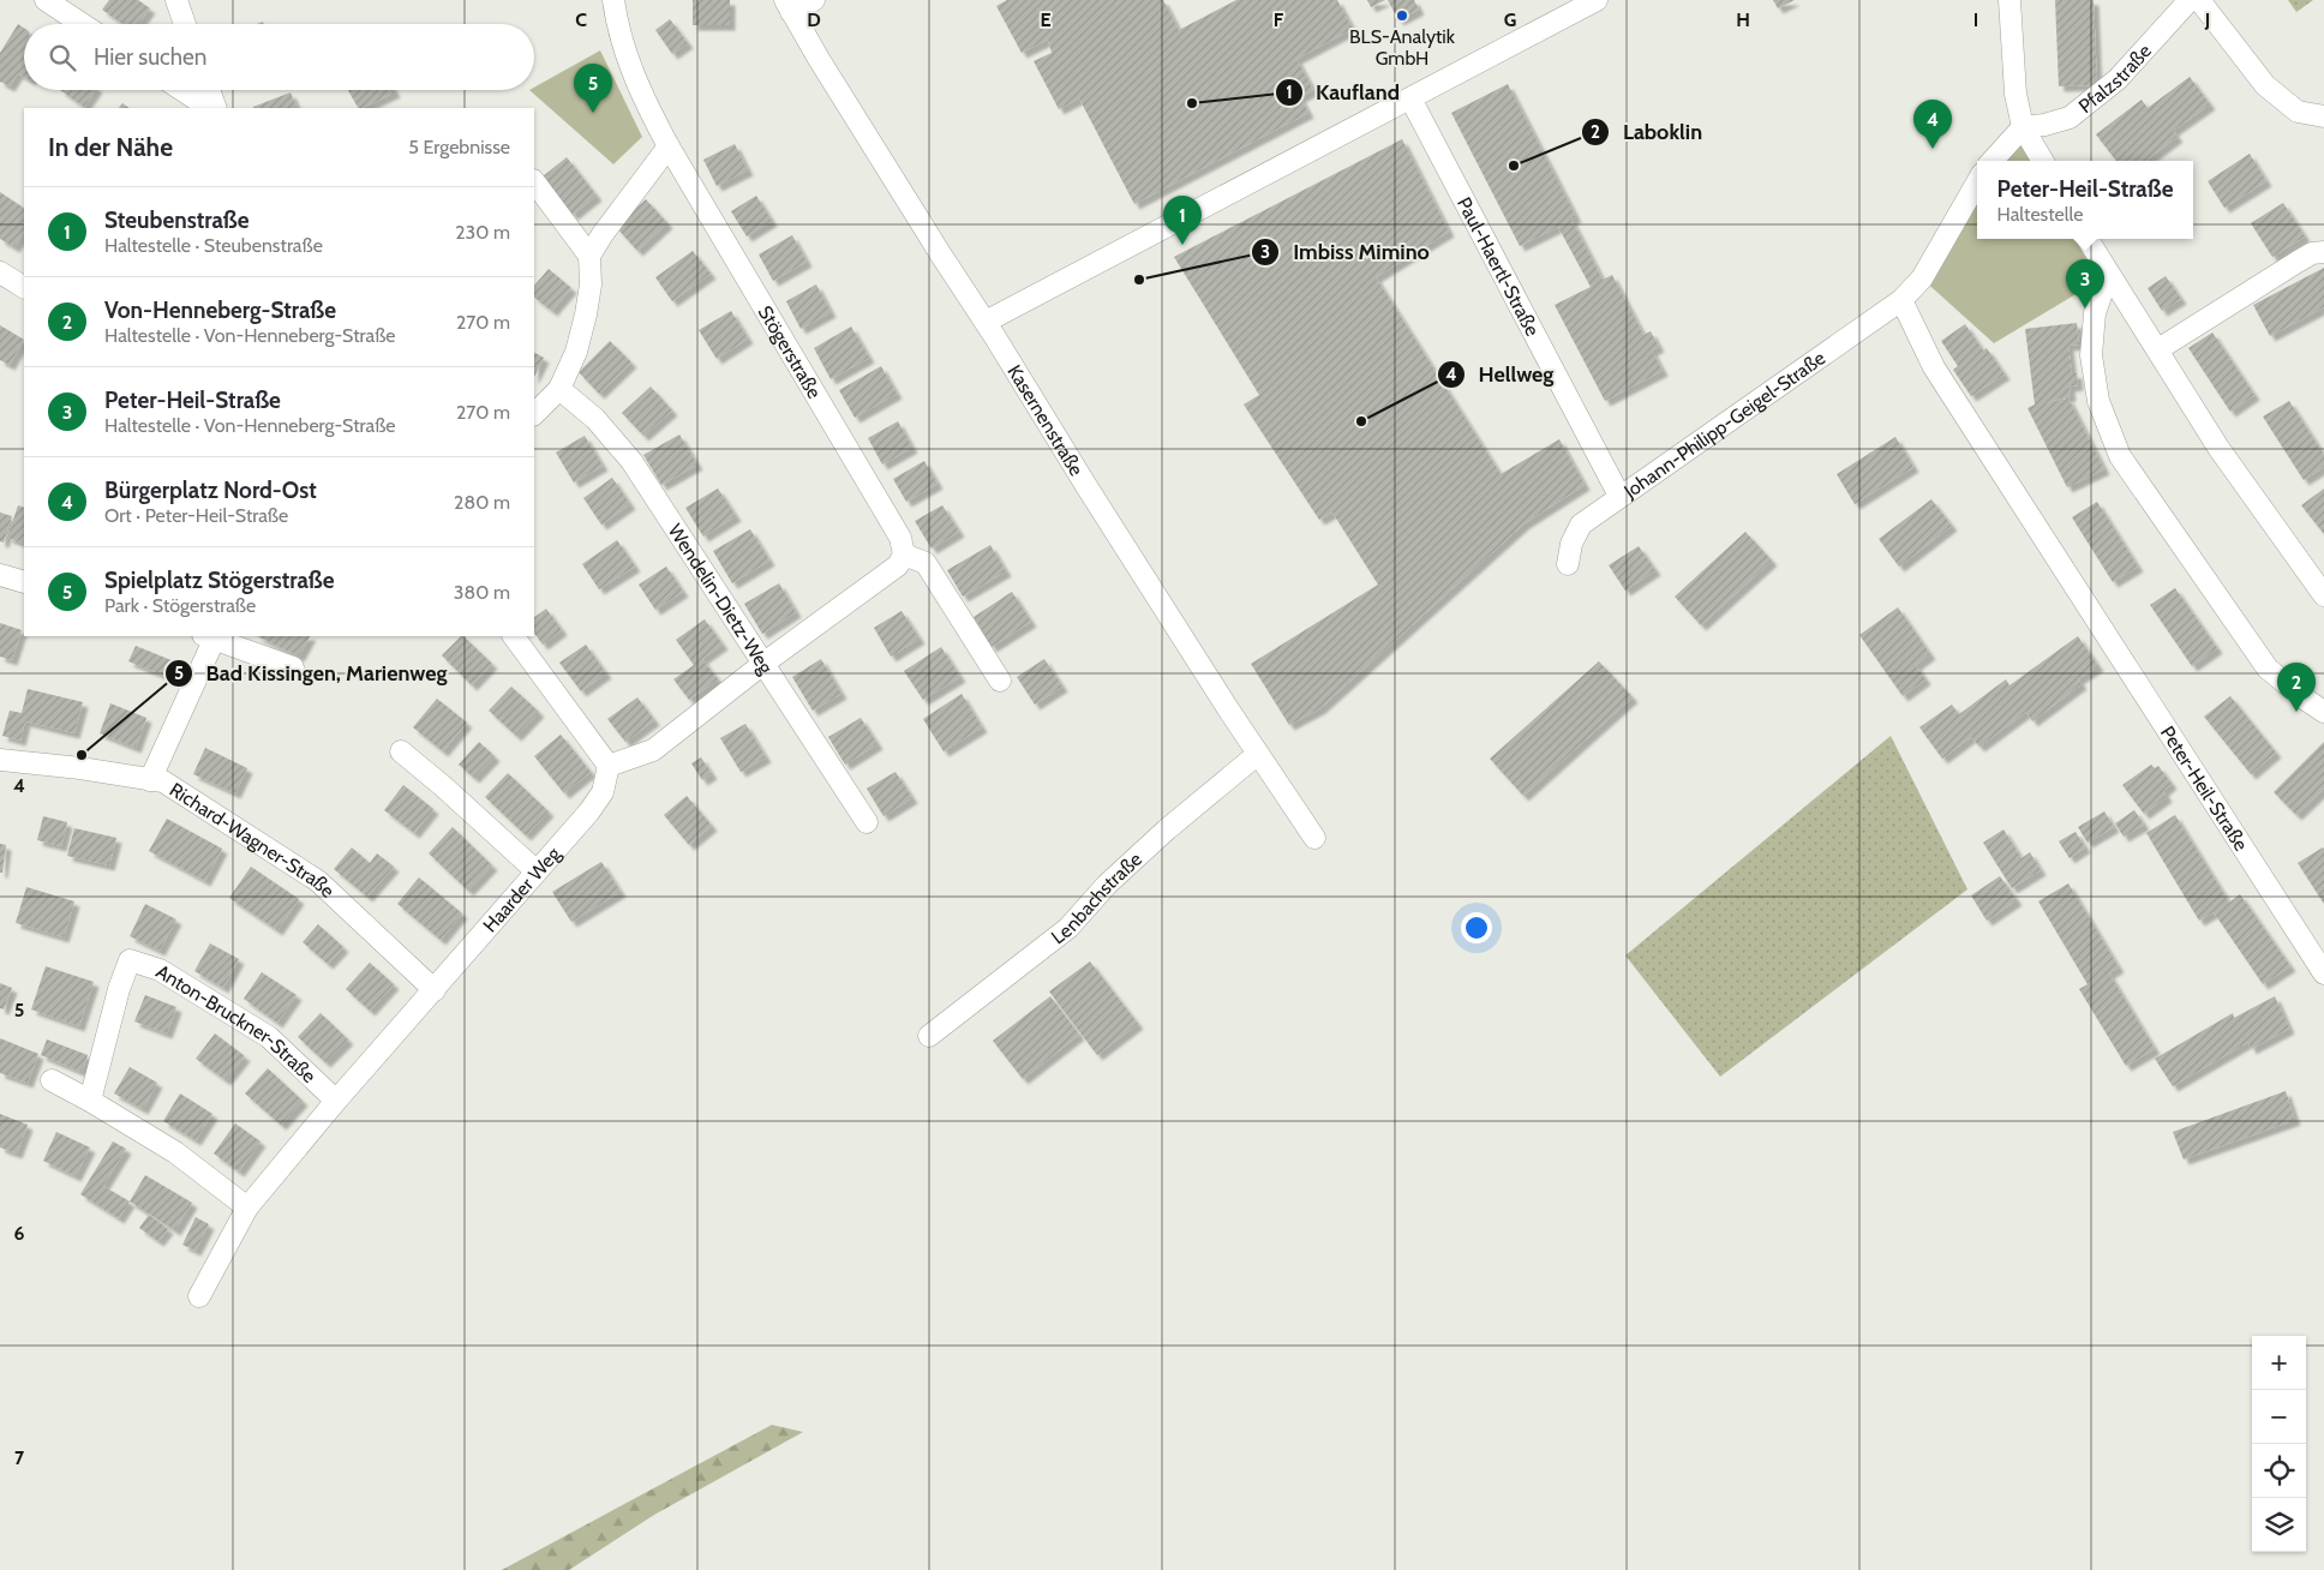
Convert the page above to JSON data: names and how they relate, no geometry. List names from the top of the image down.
{
  "streets": {
    "street": [
      "Pfalzstraße",
      "Paul-Haertl-Straße",
      "Stögerstraße",
      "Kasernenstraße",
      "Johann-Philipp-Geigel-Straße",
      "Wendelin-Dietz-Weg",
      "Peter-Heil-Straße",
      "Richard-Wagner-Straße",
      "Haarder Weg",
      "Lenbachstraße",
      "Anton-Bruckner-Straße"
    ]
  },
  "crossings": [
    ["Paul-Haertl-Straße", "Johann-Philipp-Geigel-Straße"],
    ["Kasernenstraße", "Lenbachstraße"],
    ["Johann-Philipp-Geigel-Straße", "Peter-Heil-Straße"],
    ["Richard-Wagner-Straße", "Haarder Weg"],
    ["Haarder Weg", "Anton-Bruckner-Straße"]
  ],
  "places": [
    "BLS-Analytik GmbH",
    "Kaufland",
    "Laboklin",
    "Imbiss Mimino",
    "Hellweg",
    "Bad Kissingen, Marienweg"
  ],
  "page": {
    "search": "Hier suchen",
    "pins": [
      "5",
      "4",
      "1",
      "3",
      "2"
    ],
    "heading": ["In der Nähe", "5 Ergebnisse"],
    "popup": ["Peter-Heil-Straße", "Haltestelle"],
    "list": [
      {
        "mark": "1",
        "name": "Steubenstraße",
        "note": "Haltestelle · Steubenstraße",
        "value": "230 m"
      },
      {
        "mark": "2",
        "name": "Von-Henneberg-Straße",
        "note": "Haltestelle · Von-Henneberg-Straße",
        "value": "270 m"
      },
      {
        "mark": "3",
        "name": "Peter-Heil-Straße",
        "note": "Haltestelle · Von-Henneberg-Straße",
        "value": "270 m"
      },
      {
        "mark": "4",
        "name": "Bürgerplatz Nord-Ost",
        "note": "Ort · Peter-Heil-Straße",
        "value": "280 m"
      },
      {
        "mark": "5",
        "name": "Spielplatz Stögerstraße",
        "note": "Park · Stögerstraße",
        "value": "380 m"
      }
    ],
    "map_buttons": ["+", "−"]
  },
  "grid": {
    "columns": [
      "C",
      "D",
      "E",
      "F",
      "G",
      "H",
      "I",
      "J"
    ],
    "rows": [
      "4",
      "5",
      "6",
      "7"
    ]
  }
}
